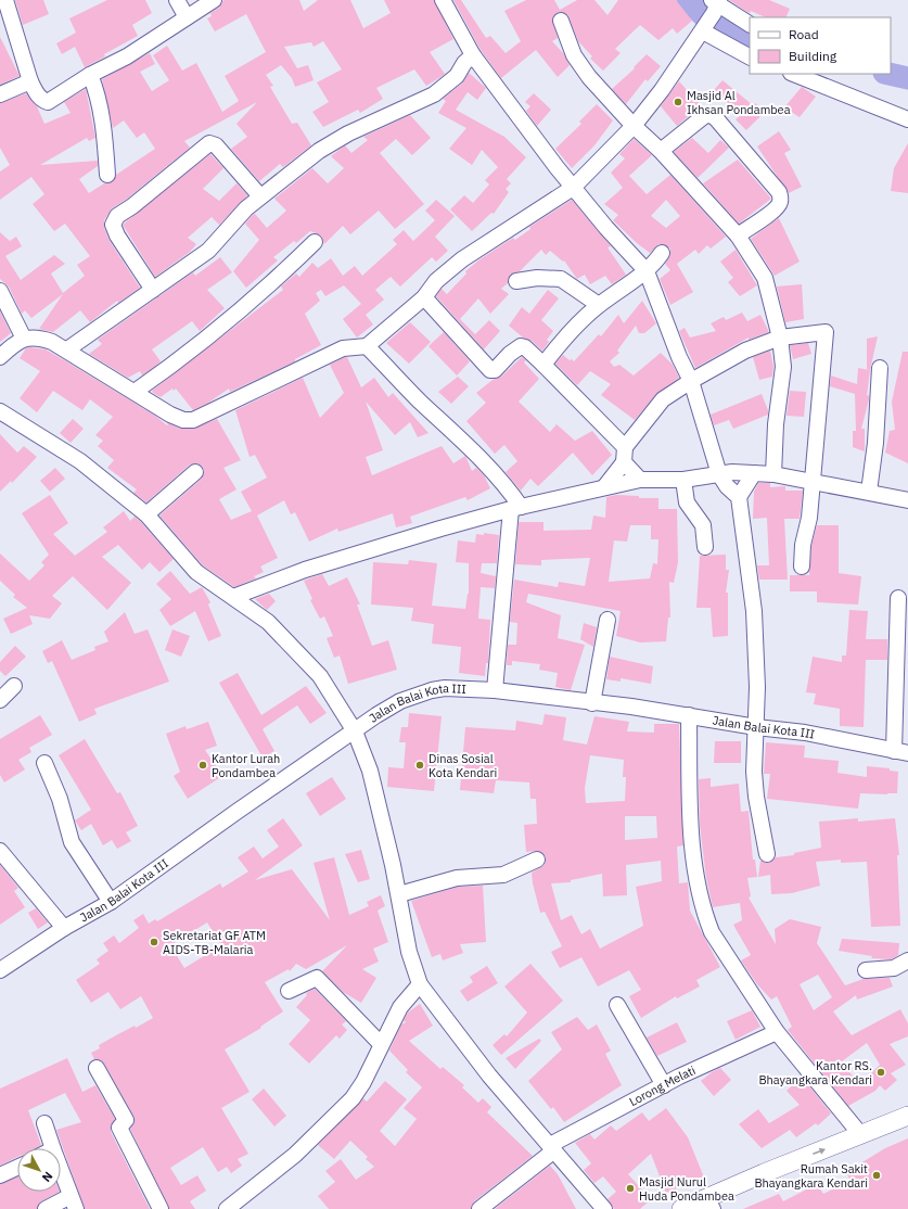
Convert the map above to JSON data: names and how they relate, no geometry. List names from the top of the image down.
{
  "streets": {
    "street": ["Jalan Balai Kota III", "Lorong Melati"]
  },
  "places": [
    "Masjid Al Ikhsan Pondambea",
    "Kantor Lurah Pondambea",
    "Dinas Sosial Kota Kendari",
    "Sekretariat GF ATM AIDS-TB-Malaria",
    "Kantor RS. Bhayangkara Kendari",
    "Rumah Sakit Bhayangkara Kendari",
    "Masjid Nurul Huda Pondambea"
  ],
  "legend": ["Road", "Building"],
  "north": "bottom right"
}
